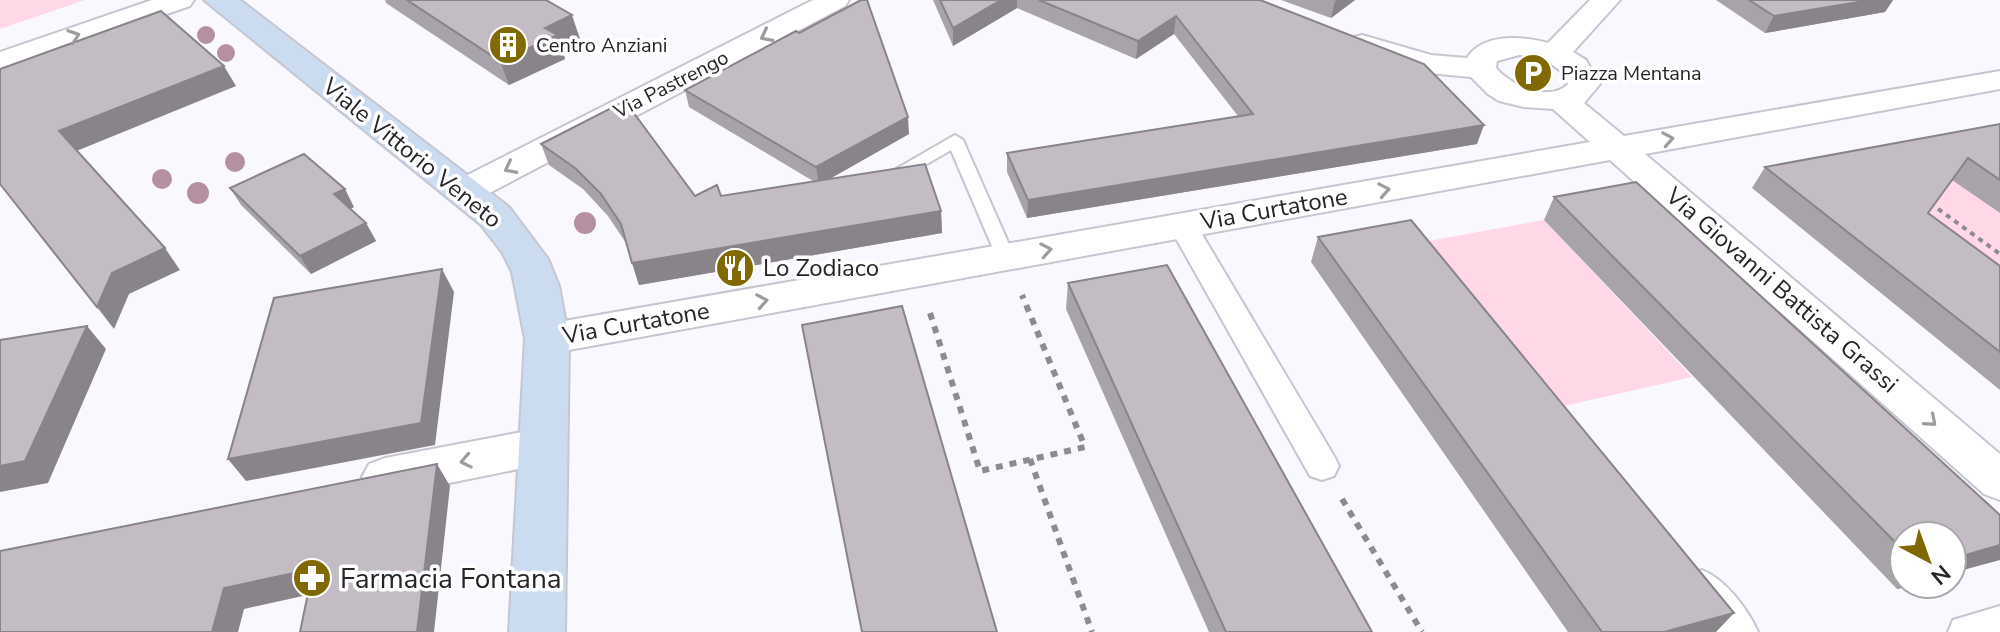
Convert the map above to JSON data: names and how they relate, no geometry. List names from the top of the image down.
{
  "streets": {
    "main road": ["Viale Vittorio Veneto"],
    "street": ["Via Pastrengo", "Via Curtatone", "Via Giovanni Battista Grassi"]
  },
  "crossings": [
    ["Via Pastrengo", "Viale Vittorio Veneto"],
    ["Viale Vittorio Veneto", "Via Curtatone"],
    ["Via Curtatone", "Via Giovanni Battista Grassi"]
  ],
  "one_way": ["Via Pastrengo", "Via Curtatone", "Via Giovanni Battista Grassi"],
  "places": {
    "building": ["Centro Anziani"],
    "parking": ["Piazza Mentana"],
    "restaurant": ["Lo Zodiaco"],
    "pharmacy": ["Farmacia Fontana"]
  },
  "north": "bottom right"
}
